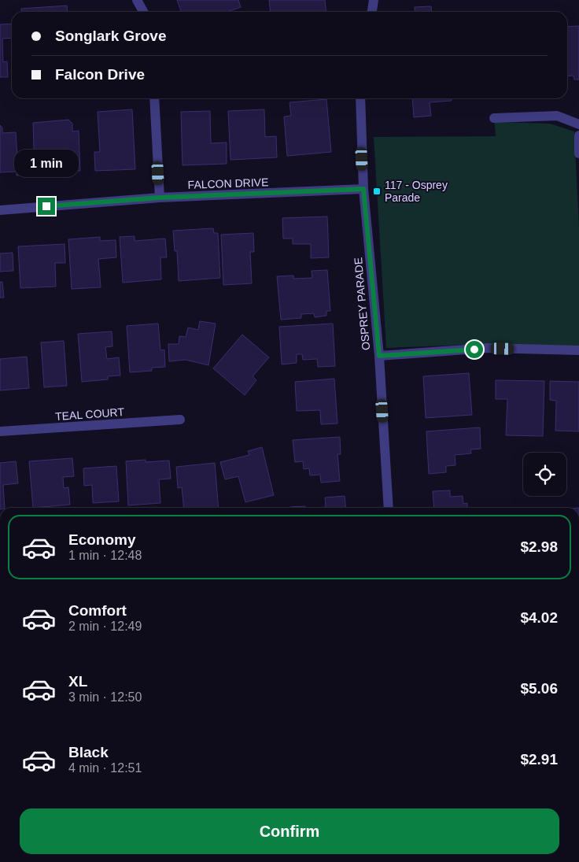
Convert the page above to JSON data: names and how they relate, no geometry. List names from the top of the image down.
{
  "streets": {
    "street": ["FALCON DRIVE", "OSPREY PARADE", "TEAL COURT"]
  },
  "crossings": [
    ["FALCON DRIVE", "OSPREY PARADE"]
  ],
  "places": {
    "transit": ["117 - Osprey Parade"]
  },
  "page": {
    "banner": ["Songlark Grove", "Falcon Drive"],
    "bubble": "1 min",
    "list": [
      {
        "name": "Economy",
        "note": "1 min · 12:48",
        "value": "$2.98"
      },
      {
        "name": "Comfort",
        "note": "2 min · 12:49",
        "value": "$4.02"
      },
      {
        "name": "XL",
        "note": "3 min · 12:50",
        "value": "$5.06"
      },
      {
        "name": "Black",
        "note": "4 min · 12:51",
        "value": "$2.91"
      }
    ],
    "buttons": "Confirm"
  }
}
